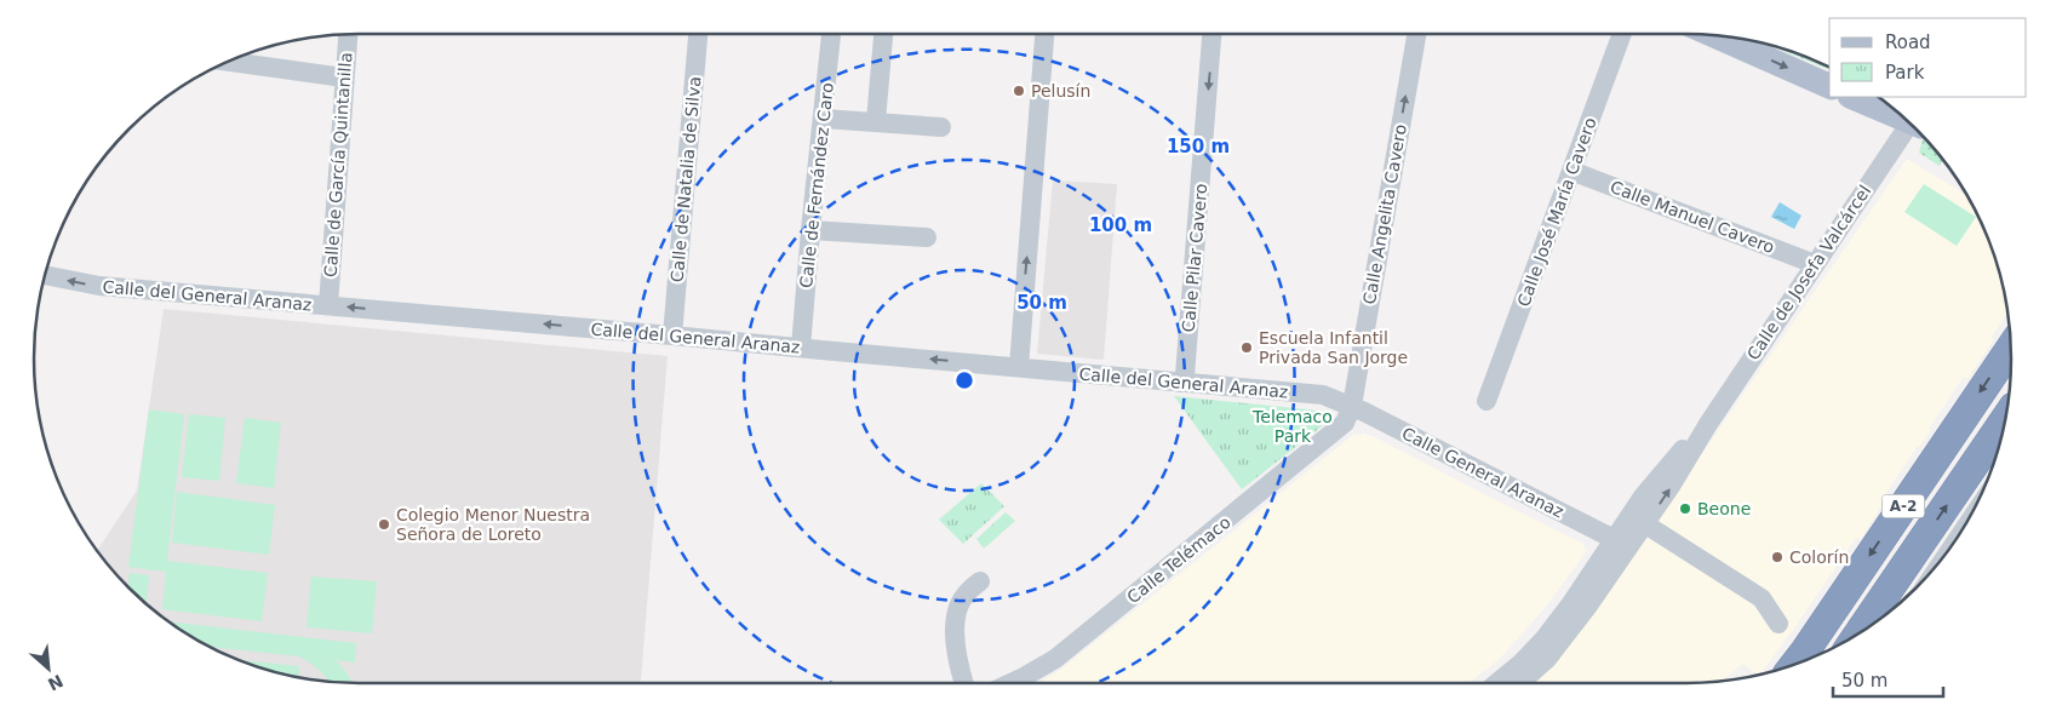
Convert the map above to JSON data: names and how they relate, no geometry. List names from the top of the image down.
{
  "streets": {
    "highway": ["A-2"],
    "street": [
      "Calle de García Quintanilla",
      "Calle de Natalia de Silva",
      "Calle de Fernández Caro",
      "Calle José María Cavero",
      "Calle Angelita Cavero",
      "Calle Manuel Cavero",
      "Calle Pilar Cavero",
      "Calle de Josefa Valcárcel",
      "Calle del General Aranaz",
      "Calle General Aranaz",
      "Calle Telémaco"
    ]
  },
  "crossings": [
    ["Calle de García Quintanilla", "Calle del General Aranaz"],
    ["Calle de Natalia de Silva", "Calle del General Aranaz"],
    ["Calle de Fernández Caro", "Calle del General Aranaz"],
    ["Calle José María Cavero", "Calle Manuel Cavero"],
    ["Calle Angelita Cavero", "Calle del General Aranaz"],
    ["Calle Angelita Cavero", "Calle General Aranaz"],
    ["Calle Angelita Cavero", "Calle Telémaco"],
    ["Calle Manuel Cavero", "Calle de Josefa Valcárcel"],
    ["Calle Pilar Cavero", "Calle del General Aranaz"],
    ["Calle de Josefa Valcárcel", "Calle General Aranaz"],
    ["Calle del General Aranaz", "Calle General Aranaz"],
    ["Calle del General Aranaz", "Calle Telémaco"],
    ["Calle General Aranaz", "Calle Telémaco"]
  ],
  "one_way": ["Calle Angelita Cavero", "Calle del General Aranaz"],
  "parks": ["Telemaco Park"],
  "places": [
    "Pelusín",
    "Escuela Infantil Privada San Jorge",
    "Beone",
    "Colegio Menor Nuestra Señora de Loreto",
    "Colorín"
  ],
  "legend": ["Road", "Park"],
  "scale_bar": "50 m",
  "north": "bottom right",
  "rings": ["150 m", "100 m", "50 m"]
}
